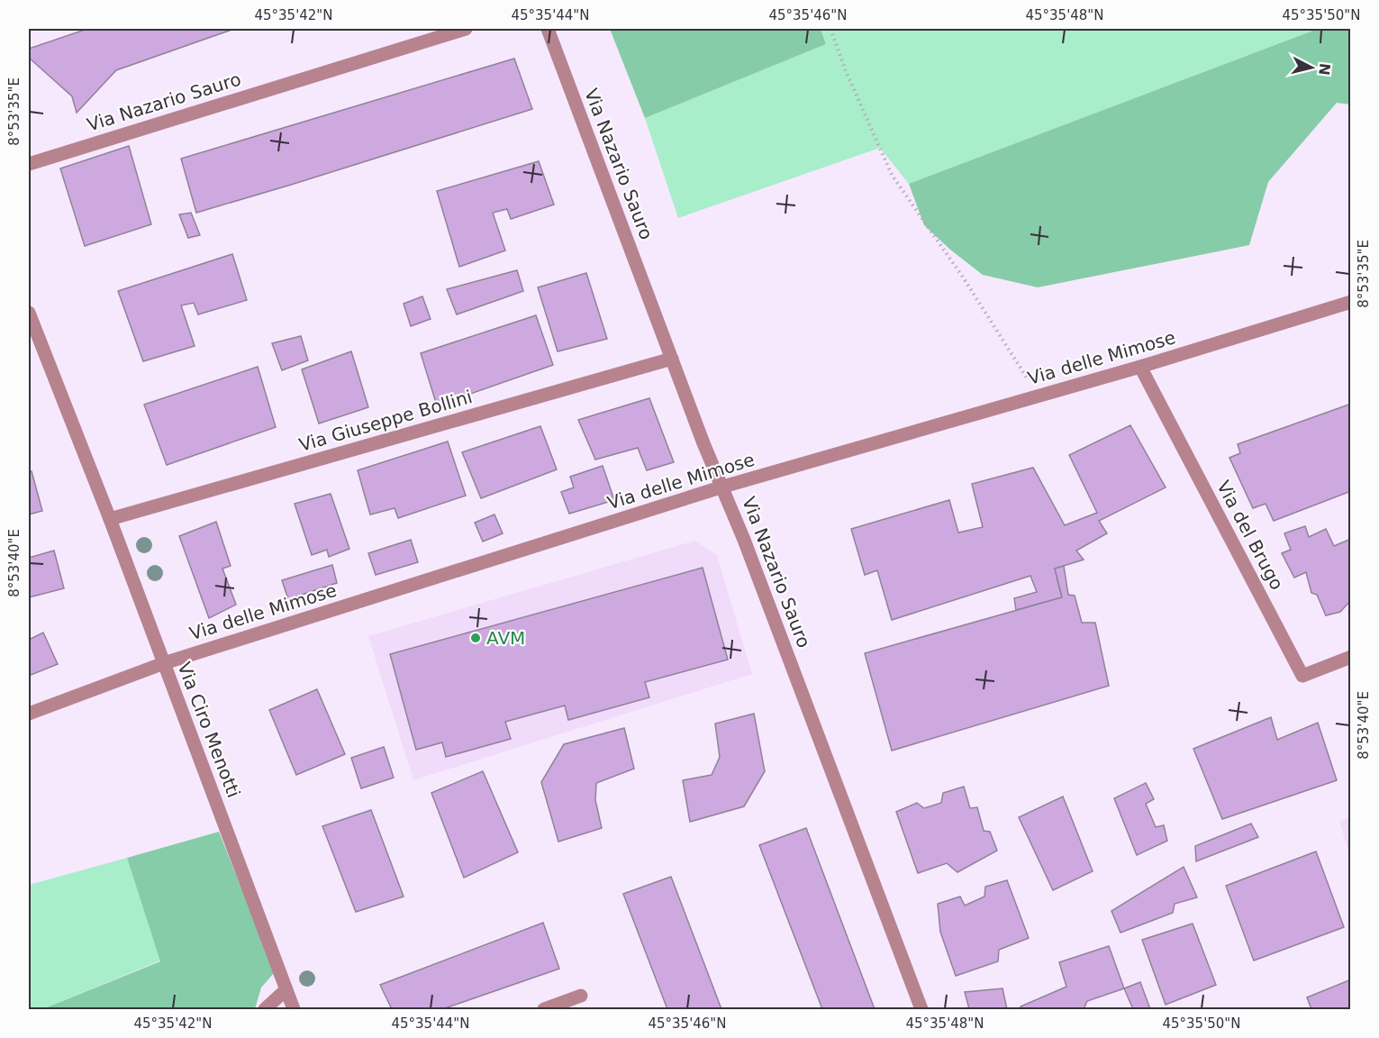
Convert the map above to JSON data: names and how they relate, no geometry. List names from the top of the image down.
{
  "streets": {
    "street": [
      "Via Nazario Sauro",
      "Via delle Mimose",
      "Via Giuseppe Bollini",
      "Via del Brugo",
      "Via Ciro Menotti"
    ]
  },
  "crossings": [
    ["Via Nazario Sauro", "Via delle Mimose"],
    ["Via Nazario Sauro", "Via Giuseppe Bollini"],
    ["Via delle Mimose", "Via del Brugo"],
    ["Via delle Mimose", "Via Ciro Menotti"],
    ["Via Giuseppe Bollini", "Via Ciro Menotti"]
  ],
  "places": ["AVM"],
  "north": "right",
  "coordinates": [
    "45°35'42\"N",
    "45°35'44\"N",
    "45°35'46\"N",
    "45°35'48\"N",
    "45°35'50\"N",
    "8°53'35\"E",
    "8°53'40\"E"
  ]
}
